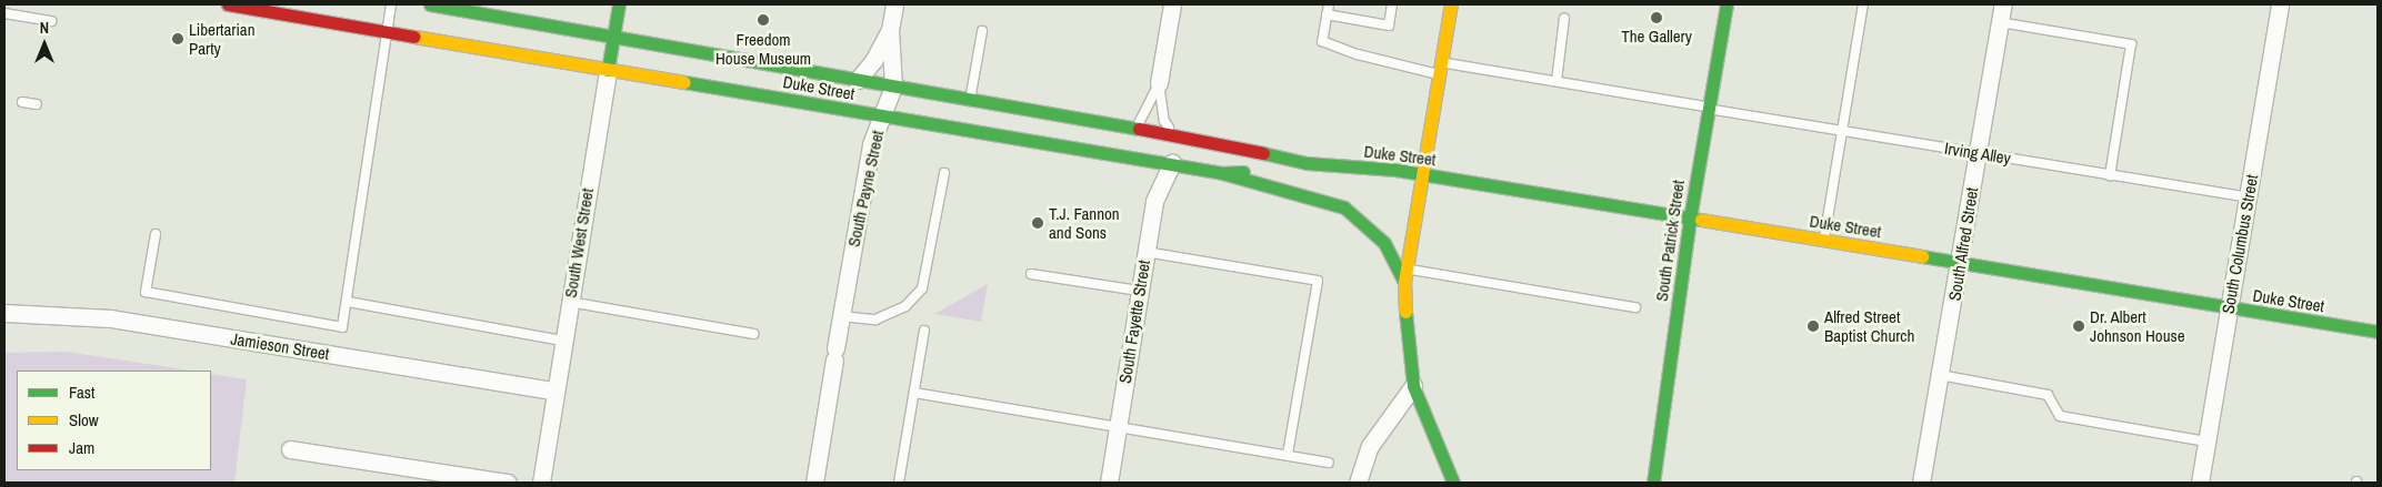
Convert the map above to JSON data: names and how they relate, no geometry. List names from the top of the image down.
{
  "streets": {
    "main road": ["Duke Street", "South Patrick Street", "South West Street"],
    "street": [
      "South Payne Street",
      "South Alfred Street",
      "South Columbus Street",
      "South Fayette Street",
      "Jamieson Street"
    ],
    "lane": ["Irving Alley"]
  },
  "crossings": [
    ["Duke Street", "South Payne Street"],
    ["Duke Street", "South Patrick Street"],
    ["Duke Street", "South West Street"],
    ["Duke Street", "South Alfred Street"],
    ["Duke Street", "South Columbus Street"],
    ["Duke Street", "South Fayette Street"],
    ["Irving Alley", "South Patrick Street"],
    ["Irving Alley", "South Alfred Street"],
    ["Irving Alley", "South Columbus Street"],
    ["South West Street", "Jamieson Street"]
  ],
  "places": [
    "The Gallery",
    "Freedom House Museum",
    "Libertarian Party",
    "T.J. Fannon and Sons",
    "Alfred Street Baptist Church",
    "Dr. Albert Johnson House"
  ],
  "legend": ["Fast", "Slow", "Jam"],
  "north": "top"
}
